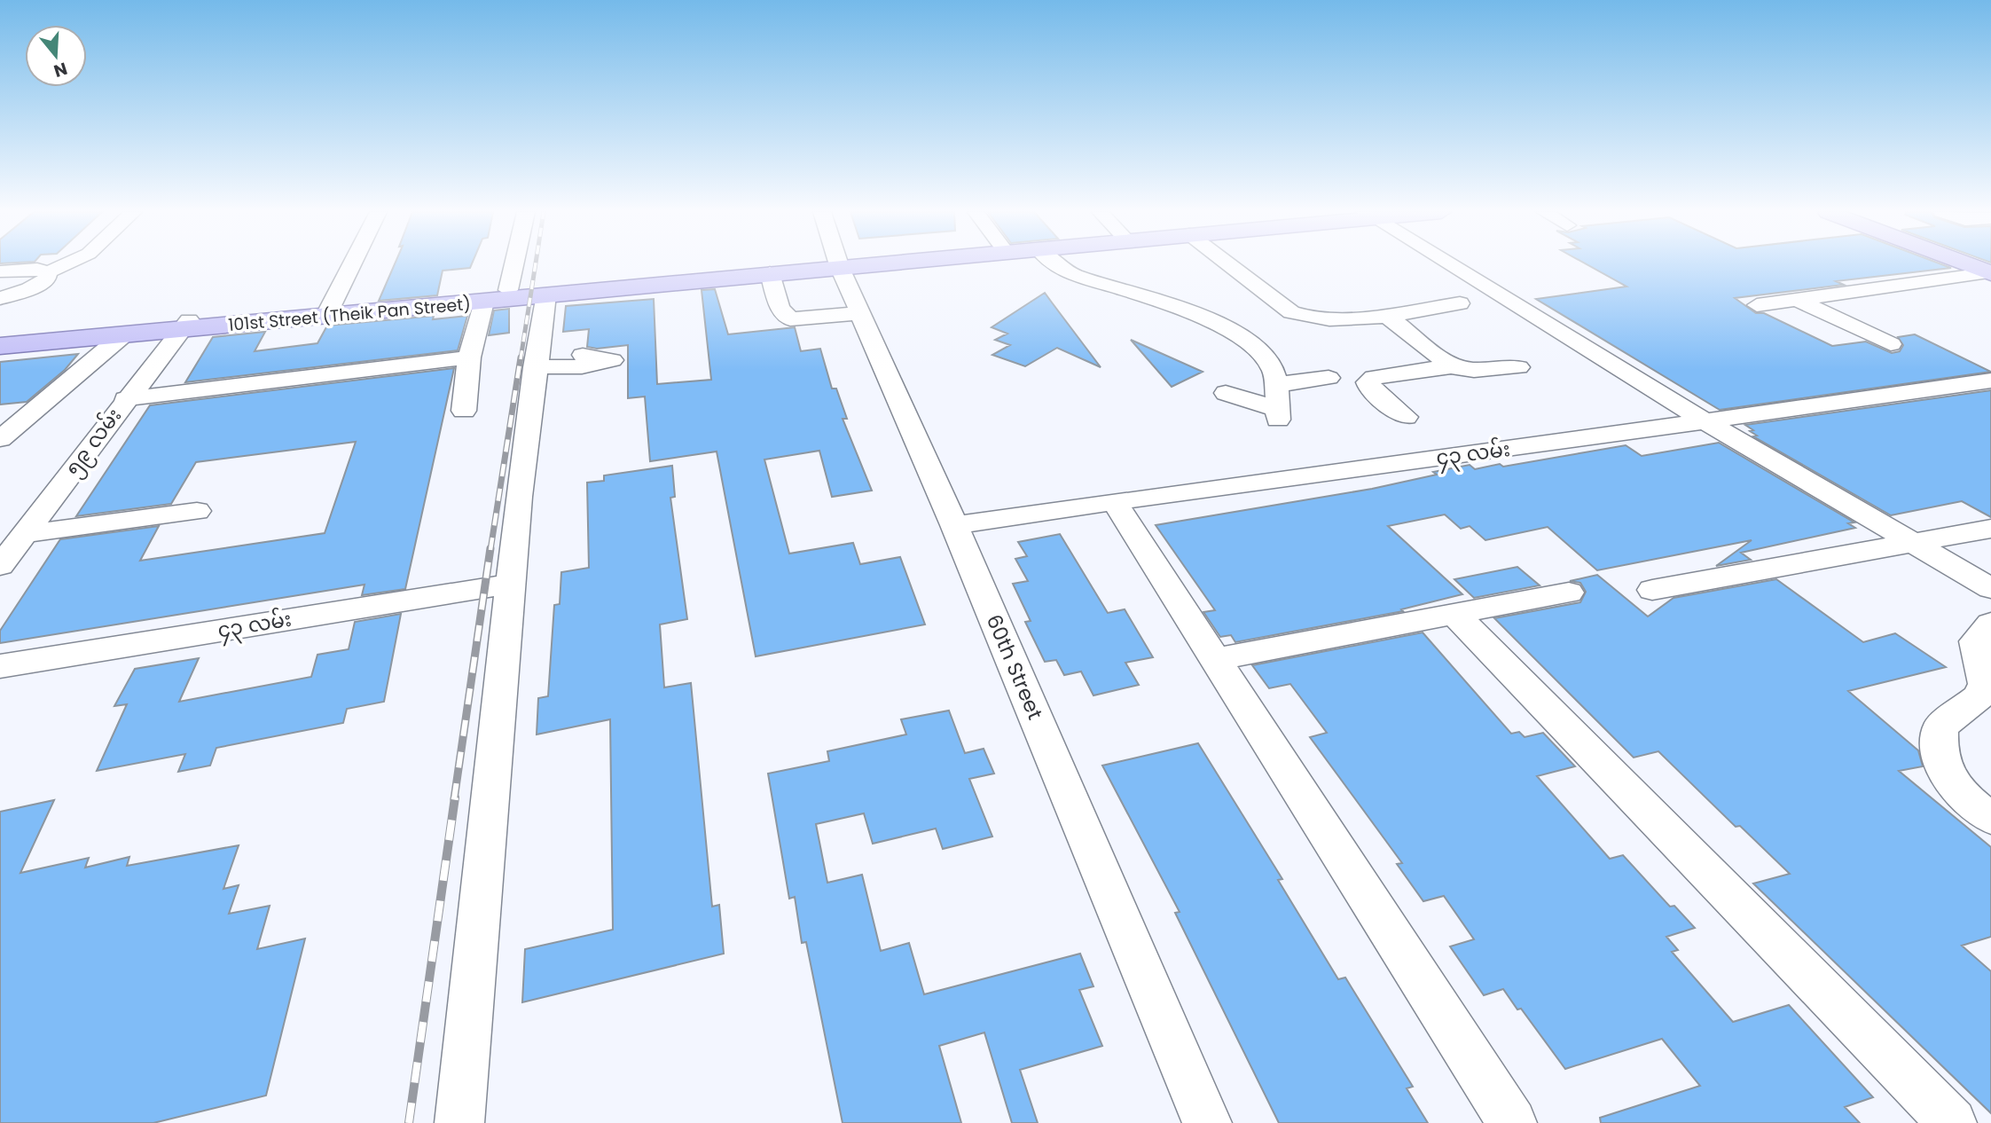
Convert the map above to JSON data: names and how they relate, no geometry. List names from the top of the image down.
{
  "streets": {
    "main road": ["101st Street (Theik Pan Street)"],
    "street": ["၅၉ လမ်း", "၄၃ လမ်း", "60th Street"]
  },
  "crossings": [
    ["101st Street (Theik Pan Street)", "၅၉ လမ်း"],
    ["101st Street (Theik Pan Street)", "60th Street"],
    ["၄၃ လမ်း", "60th Street"]
  ],
  "north": "bottom"
}
